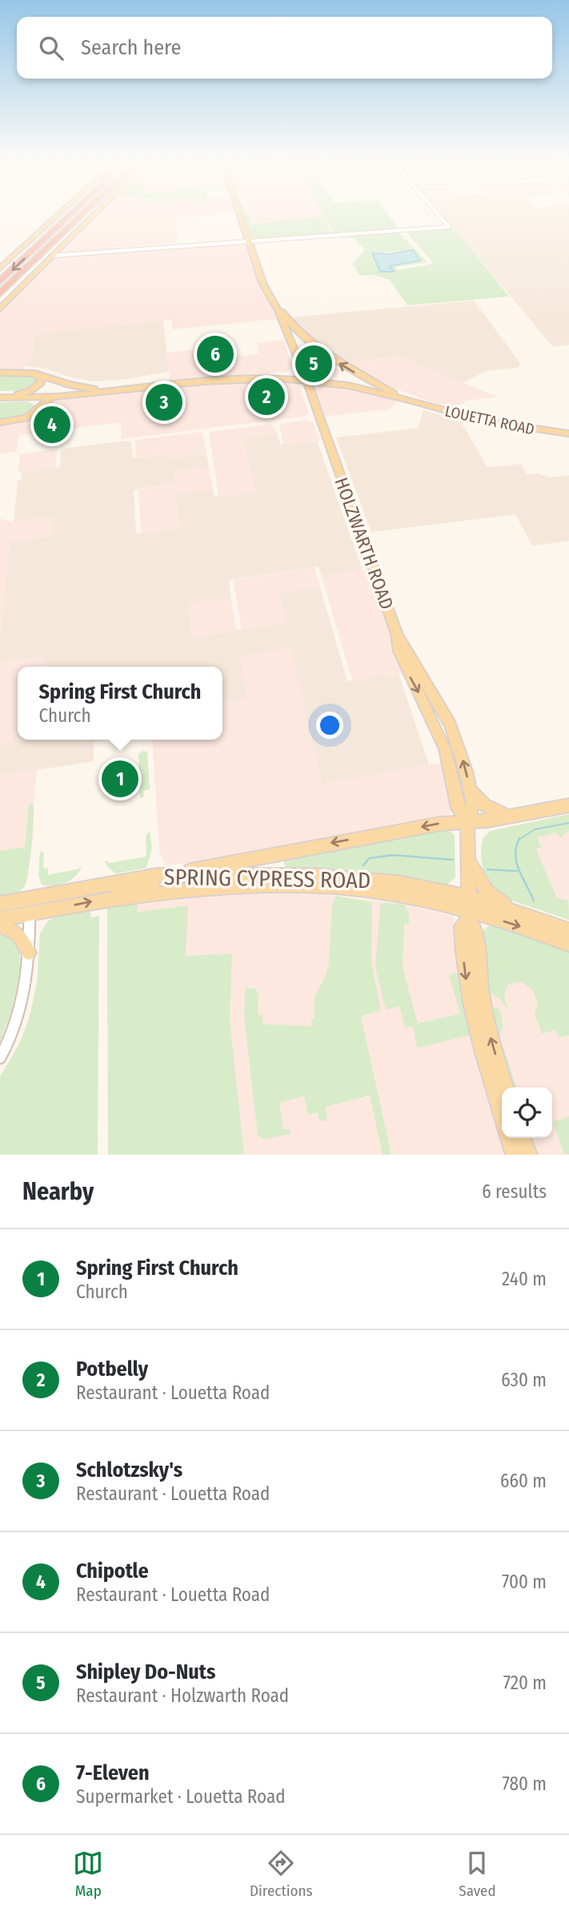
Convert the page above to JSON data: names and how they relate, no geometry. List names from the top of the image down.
{
  "streets": {
    "main road": ["LOUETTA ROAD", "HOLZWARTH ROAD", "SPRING CYPRESS ROAD"]
  },
  "crossings": [
    ["LOUETTA ROAD", "HOLZWARTH ROAD"],
    ["HOLZWARTH ROAD", "SPRING CYPRESS ROAD"]
  ],
  "page": {
    "search": "Search here",
    "pins": [
      "6",
      "5",
      "2",
      "3",
      "4",
      "1"
    ],
    "popup": ["Spring First Church", "Church"],
    "heading": ["Nearby", "6 results"],
    "list": [
      {
        "mark": "1",
        "name": "Spring First Church",
        "note": "Church",
        "value": "240 m"
      },
      {
        "mark": "2",
        "name": "Potbelly",
        "note": "Restaurant · Louetta Road",
        "value": "630 m"
      },
      {
        "mark": "3",
        "name": "Schlotzsky's",
        "note": "Restaurant · Louetta Road",
        "value": "660 m"
      },
      {
        "mark": "4",
        "name": "Chipotle",
        "note": "Restaurant · Louetta Road",
        "value": "700 m"
      },
      {
        "mark": "5",
        "name": "Shipley Do-Nuts",
        "note": "Restaurant · Holzwarth Road",
        "value": "720 m"
      },
      {
        "mark": "6",
        "name": "7-Eleven",
        "note": "Supermarket · Louetta Road",
        "value": "780 m"
      }
    ],
    "nav": ["Map", "Directions", "Saved"]
  }
}
